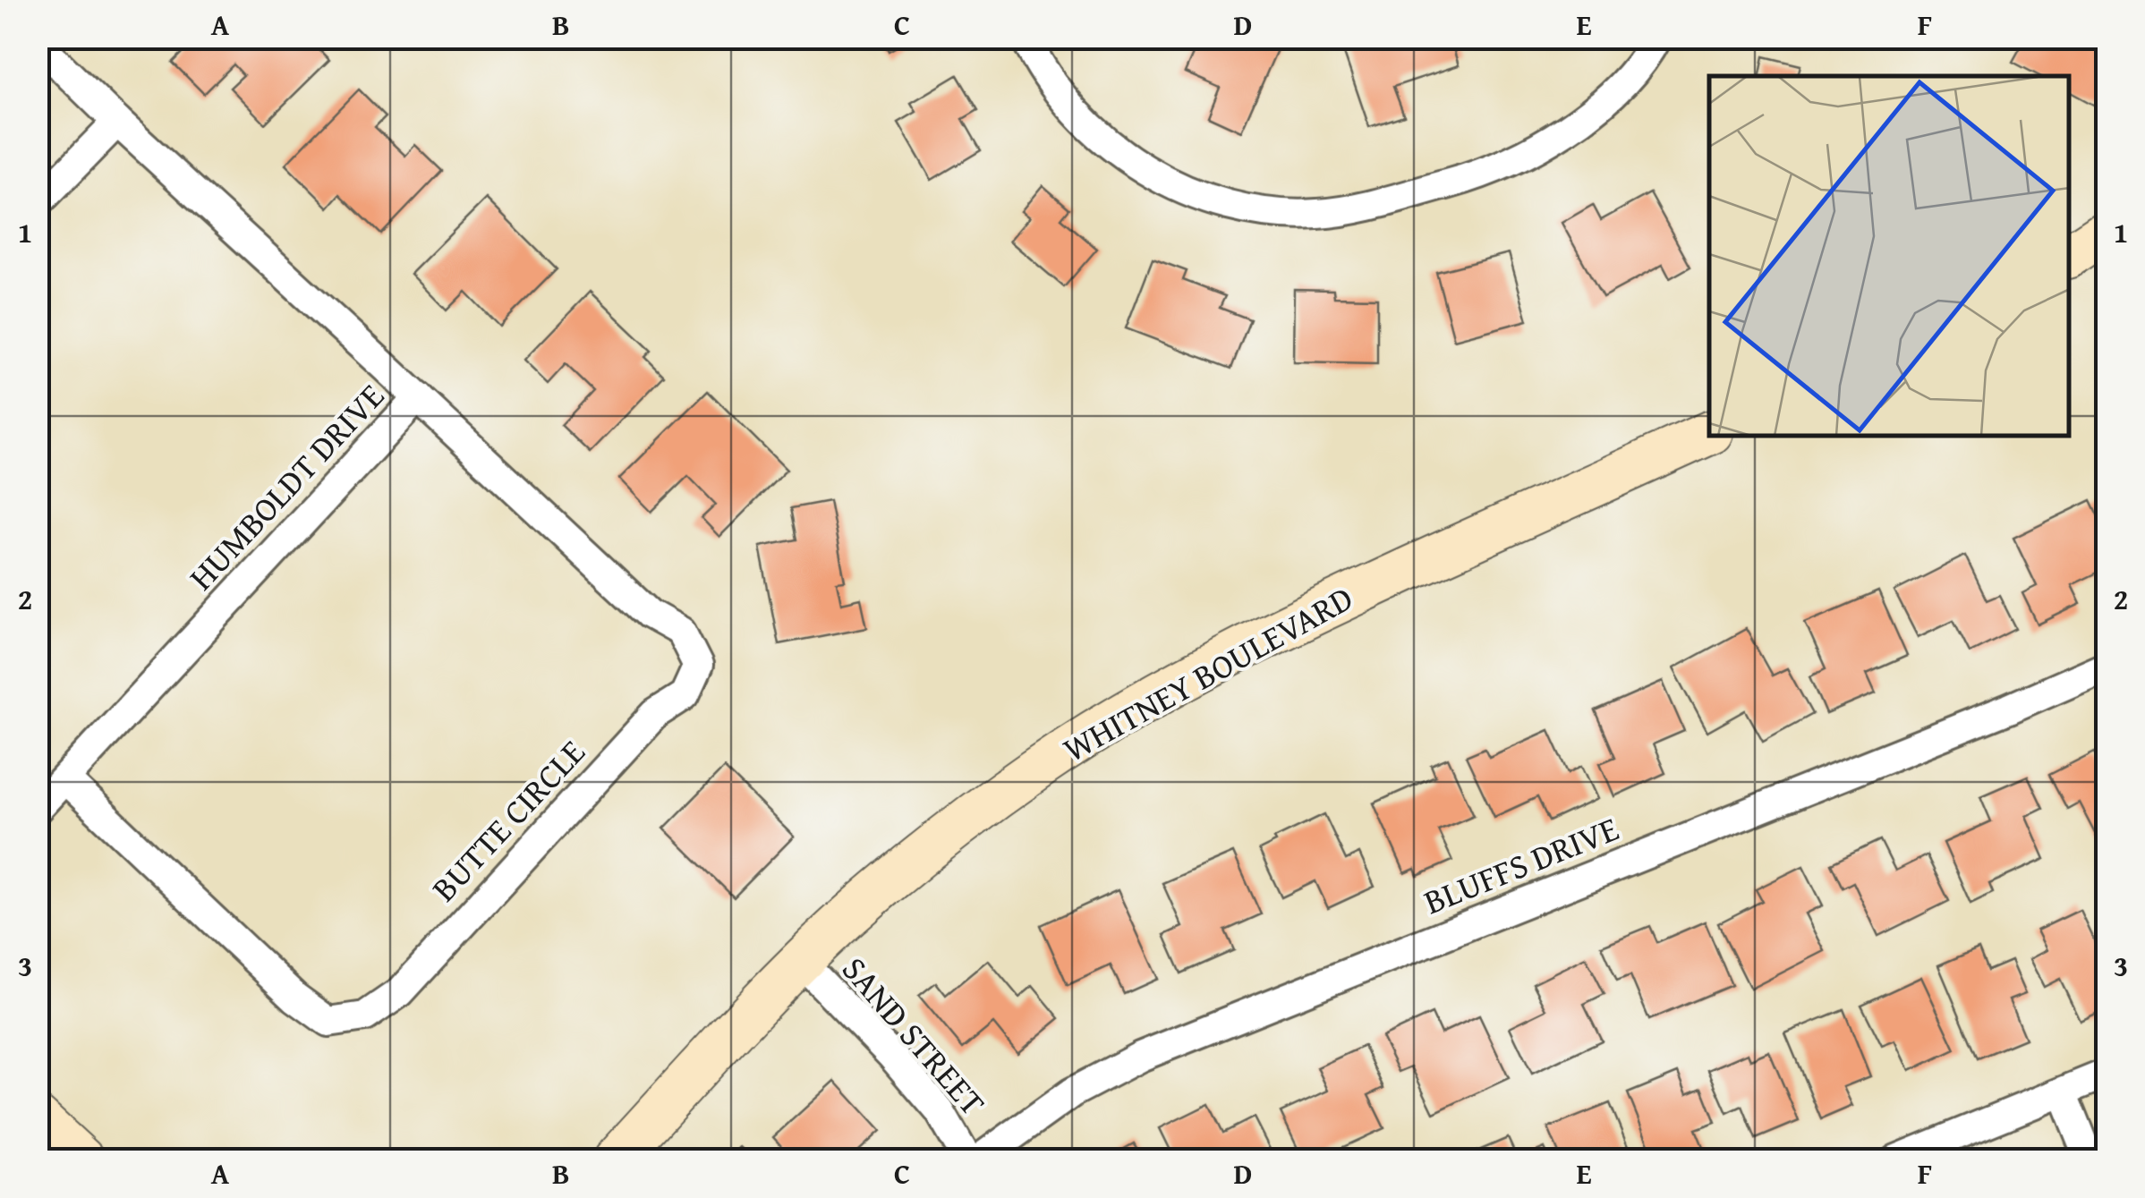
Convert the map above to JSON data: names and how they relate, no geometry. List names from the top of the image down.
{
  "streets": {
    "street": [
      "HUMBOLDT DRIVE",
      "WHITNEY BOULEVARD",
      "BUTTE CIRCLE",
      "BLUFFS DRIVE",
      "SAND STREET"
    ]
  },
  "crossings": [
    ["HUMBOLDT DRIVE", "BUTTE CIRCLE"],
    ["WHITNEY BOULEVARD", "SAND STREET"]
  ],
  "grid": {
    "columns": [
      "A",
      "B",
      "C",
      "D",
      "E",
      "F"
    ],
    "rows": ["1", "2", "3"]
  }
}
